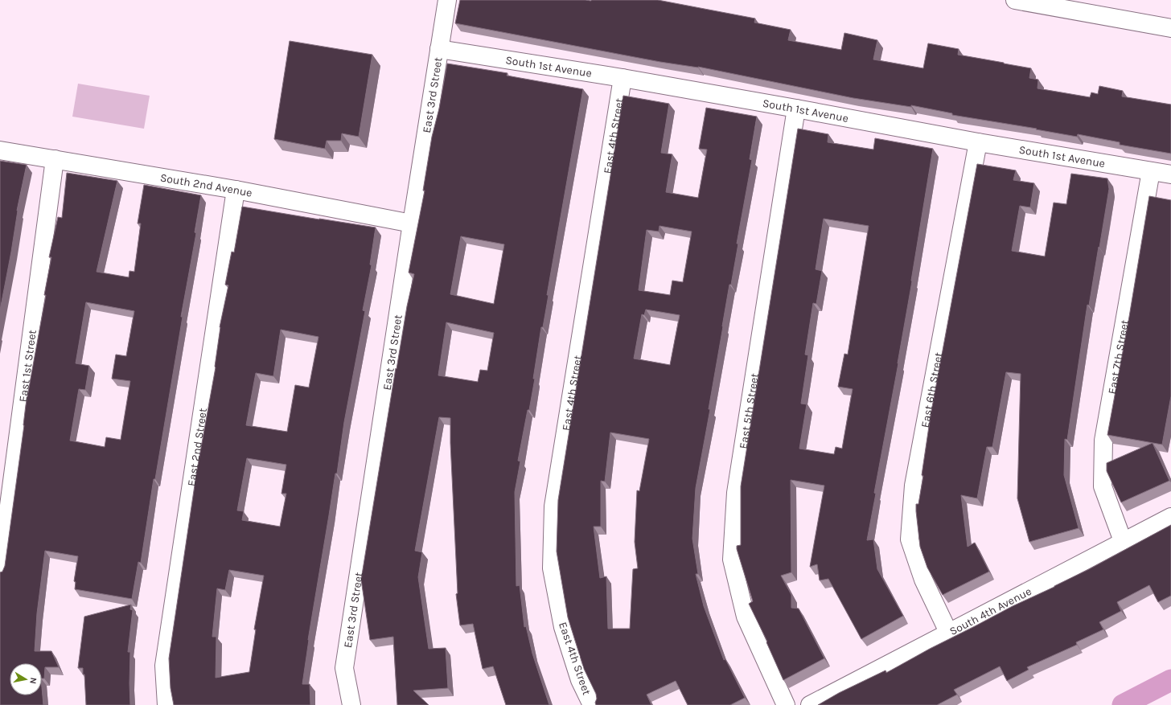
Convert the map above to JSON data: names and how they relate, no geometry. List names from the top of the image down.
{
  "streets": {
    "main road": [
      "South 1st Avenue",
      "East 3rd Street",
      "East 4th Street",
      "South 2nd Avenue",
      "East 7th Street",
      "East 1st Street",
      "East 6th Street",
      "East 5th Street",
      "East 2nd Street",
      "South 4th Avenue"
    ]
  },
  "crossings": [
    ["South 1st Avenue", "East 3rd Street"],
    ["South 1st Avenue", "East 4th Street"],
    ["South 1st Avenue", "East 7th Street"],
    ["South 1st Avenue", "East 6th Street"],
    ["South 1st Avenue", "East 5th Street"],
    ["East 3rd Street", "South 2nd Avenue"],
    ["South 2nd Avenue", "East 1st Street"],
    ["South 2nd Avenue", "East 2nd Street"],
    ["East 7th Street", "South 4th Avenue"],
    ["East 6th Street", "South 4th Avenue"]
  ],
  "north": "right"
}
